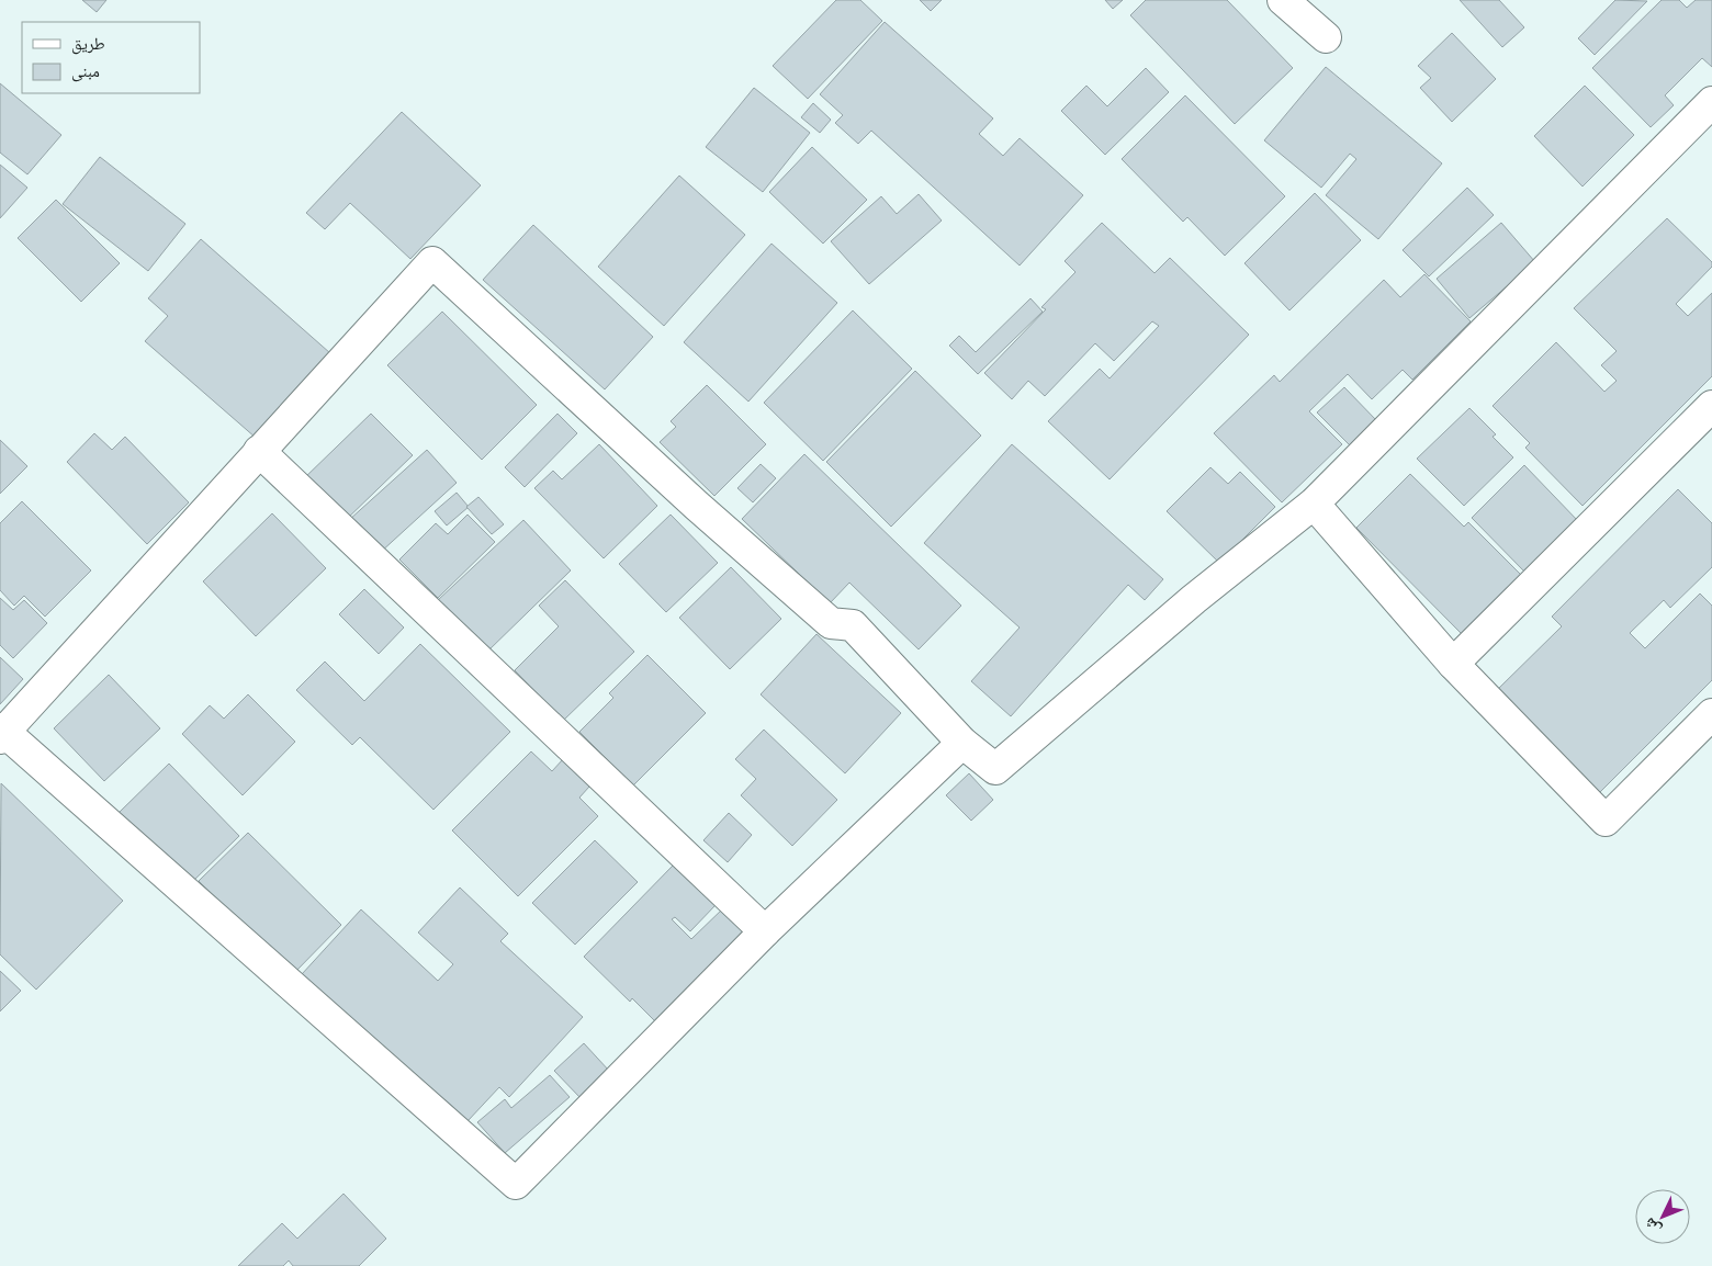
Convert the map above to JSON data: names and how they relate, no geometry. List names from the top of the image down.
{
  "legend": ["طريق", "مبنى"],
  "north": "bottom left"
}
